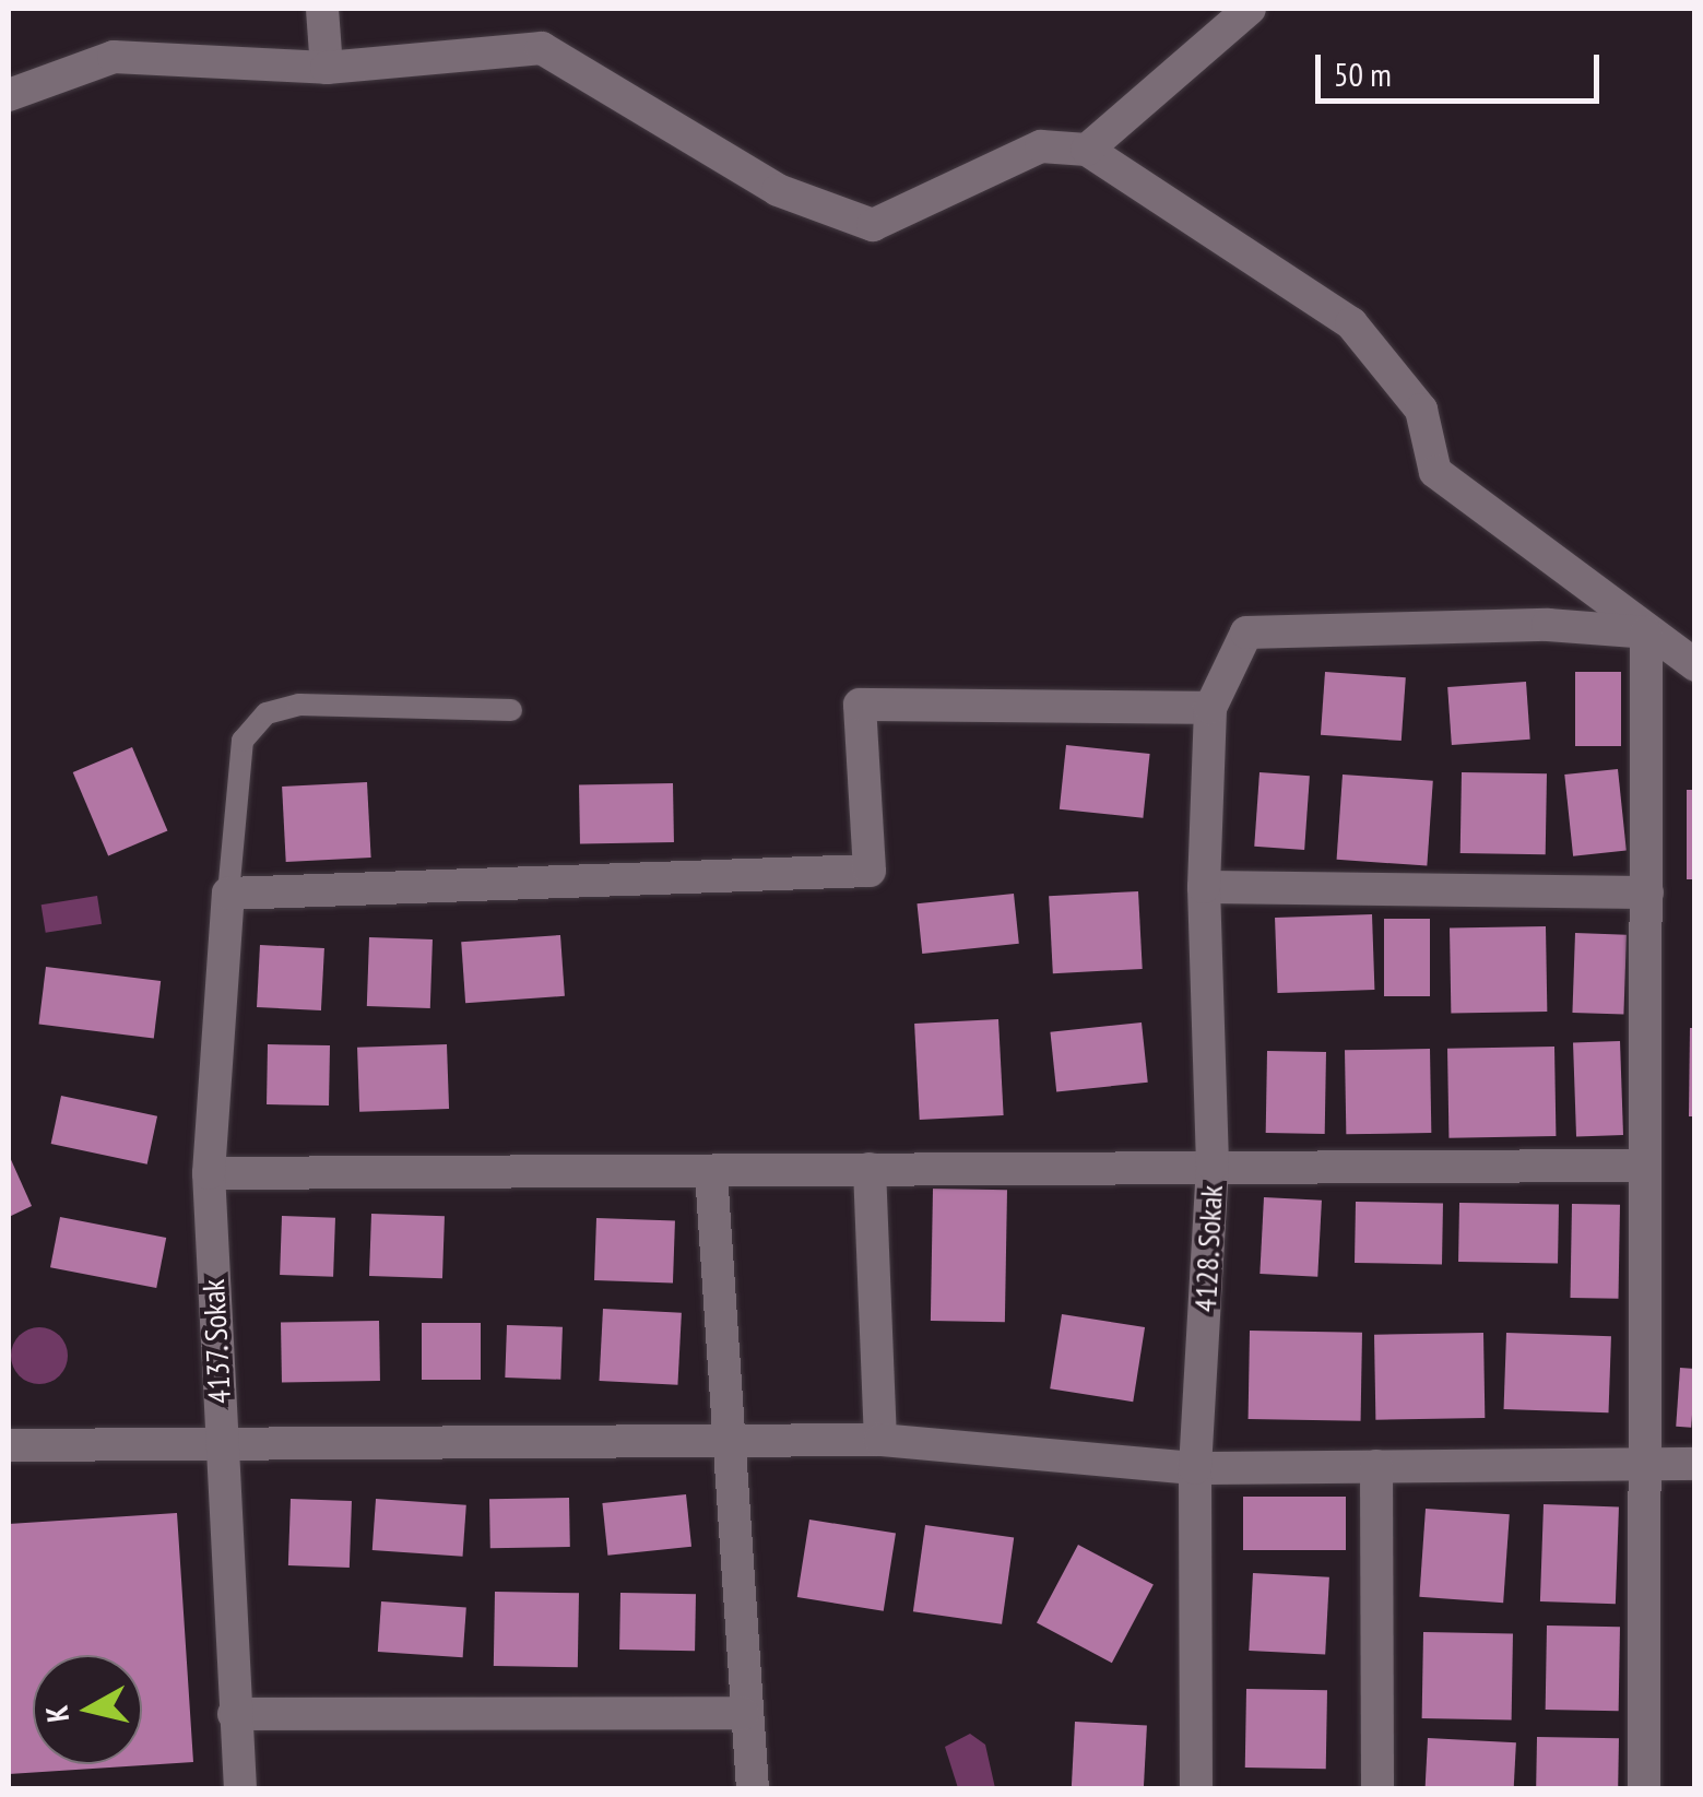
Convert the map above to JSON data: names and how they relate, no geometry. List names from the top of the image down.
{
  "streets": {
    "street": ["4128. Sokak", "4137. Sokak"]
  },
  "scale_bar": "50 m",
  "north": "left"
}
